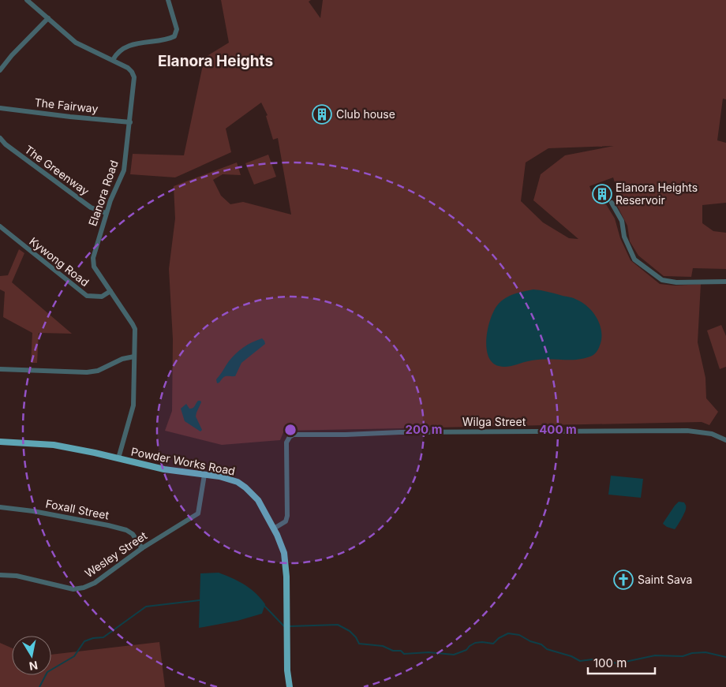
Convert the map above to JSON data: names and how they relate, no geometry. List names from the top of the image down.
{
  "streets": {
    "main road": ["Powder Works Road"],
    "street": [
      "The Fairway",
      "The Greenway",
      "Elanora Road",
      "Kywong Road",
      "Wilga Street",
      "Foxall Street",
      "Wesley Street"
    ]
  },
  "crossings": [
    ["The Fairway", "Elanora Road"],
    ["The Greenway", "Elanora Road"],
    ["Elanora Road", "Kywong Road"],
    ["Elanora Road", "Powder Works Road"],
    ["Wilga Street", "Powder Works Road"],
    ["Powder Works Road", "Wesley Street"],
    ["Foxall Street", "Wesley Street"]
  ],
  "districts": ["Elanora Heights"],
  "places": {
    "building": ["Club house", "Elanora Heights Reservoir"],
    "church": ["Saint Sava"]
  },
  "scale_bar": "100 m",
  "north": "bottom",
  "rings": ["200 m", "400 m"]
}
